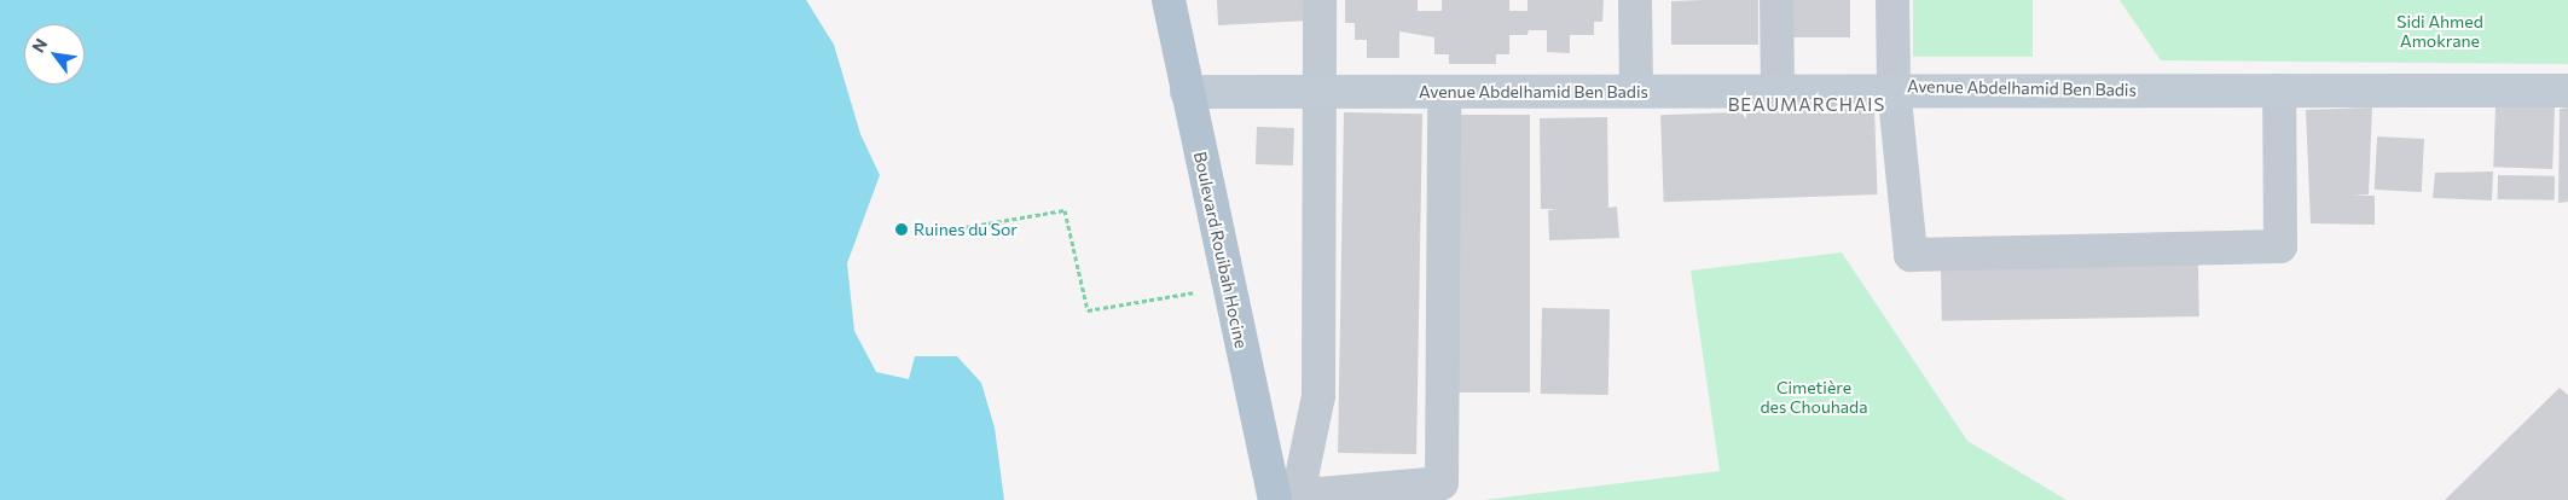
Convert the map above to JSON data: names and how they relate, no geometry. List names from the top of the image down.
{
  "streets": {
    "main road": ["Avenue Abdelhamid Ben Badis", "Boulevard Rouibah Hocine"]
  },
  "crossings": [
    ["Avenue Abdelhamid Ben Badis", "Boulevard Rouibah Hocine"]
  ],
  "districts": ["BEAUMARCHAIS"],
  "parks": ["Sidi Ahmed Amokrane", "Cimetière des Chouhada"],
  "places": ["Ruines du Sor"],
  "north": "top left"
}
